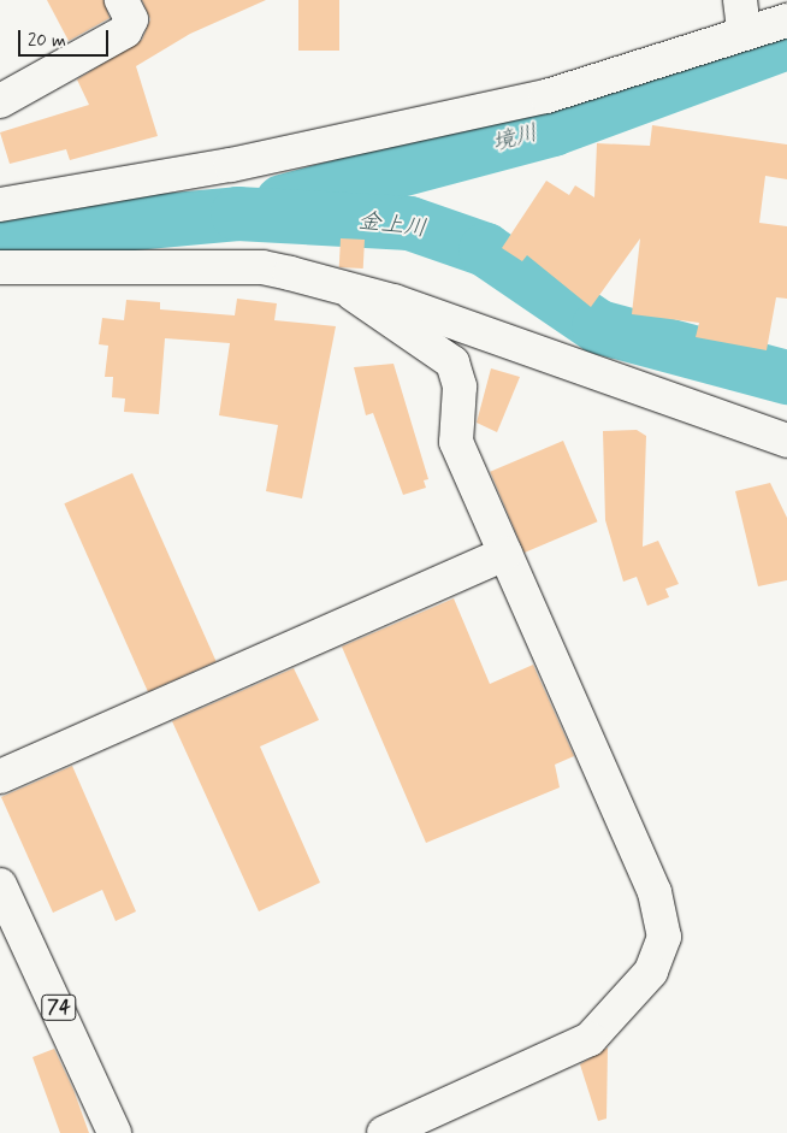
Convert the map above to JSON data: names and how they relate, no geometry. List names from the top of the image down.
{
  "streets": {
    "street": ["74"]
  },
  "water": ["境川", "金上川"],
  "scale_bar": "20 m"
}
